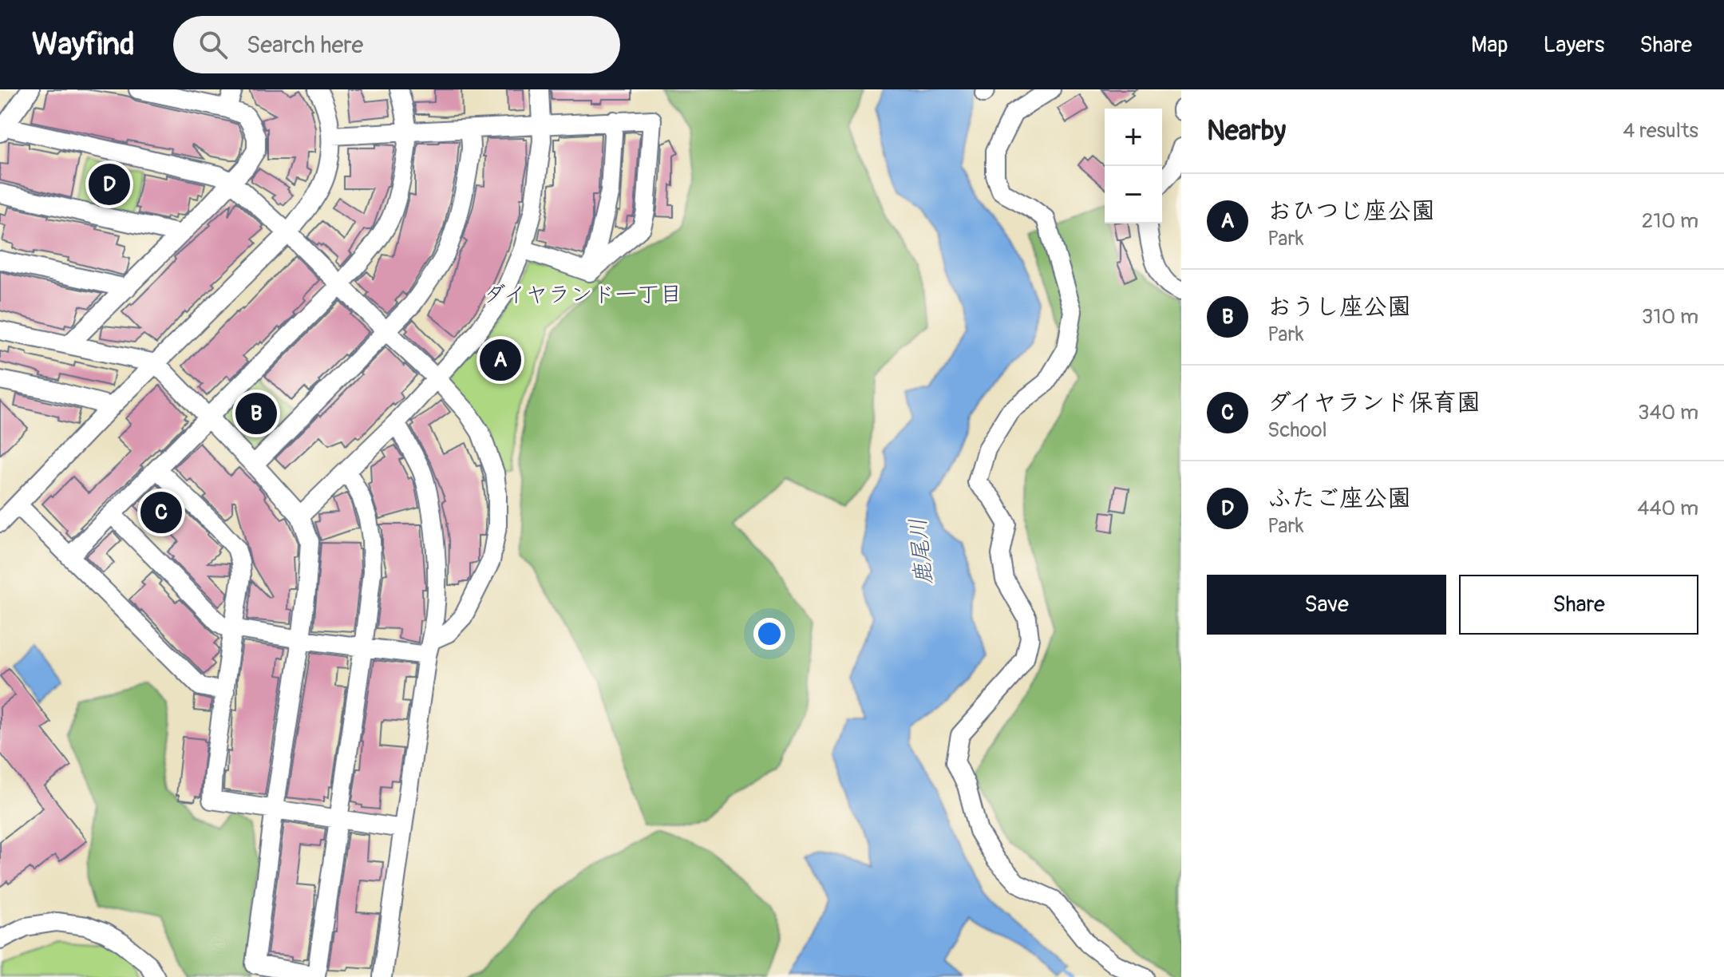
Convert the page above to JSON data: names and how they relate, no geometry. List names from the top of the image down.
{
  "districts": ["ダイヤランド一丁目"],
  "water": ["鹿尾川"],
  "page": {
    "header": "Wayfind",
    "search": "Search here",
    "nav": ["Map", "Layers", "Share"],
    "heading": ["Nearby", "4 results"],
    "map_buttons": ["+", "−"],
    "pins": [
      "D",
      "A",
      "B",
      "C"
    ],
    "list": [
      {
        "mark": "A",
        "name": "おひつじ座公園",
        "note": "Park",
        "value": "210 m"
      },
      {
        "mark": "B",
        "name": "おうし座公園",
        "note": "Park",
        "value": "310 m"
      },
      {
        "mark": "C",
        "name": "ダイヤランド保育園",
        "note": "School",
        "value": "340 m"
      },
      {
        "mark": "D",
        "name": "ふたご座公園",
        "note": "Park",
        "value": "440 m"
      }
    ],
    "buttons": ["Save", "Share"]
  }
}
